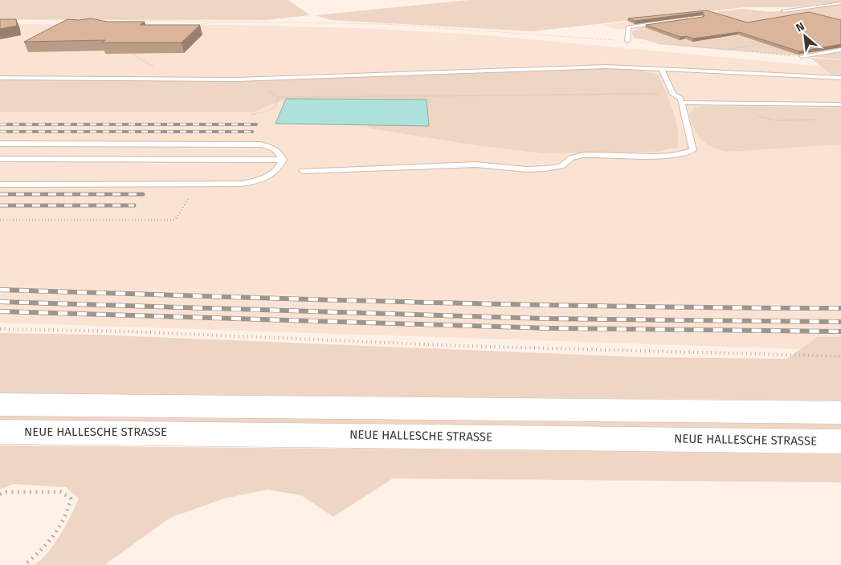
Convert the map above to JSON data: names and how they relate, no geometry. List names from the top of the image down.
{
  "streets": {
    "main road": ["NEUE HALLESCHE STRASSE"]
  },
  "north": "top left"
}
